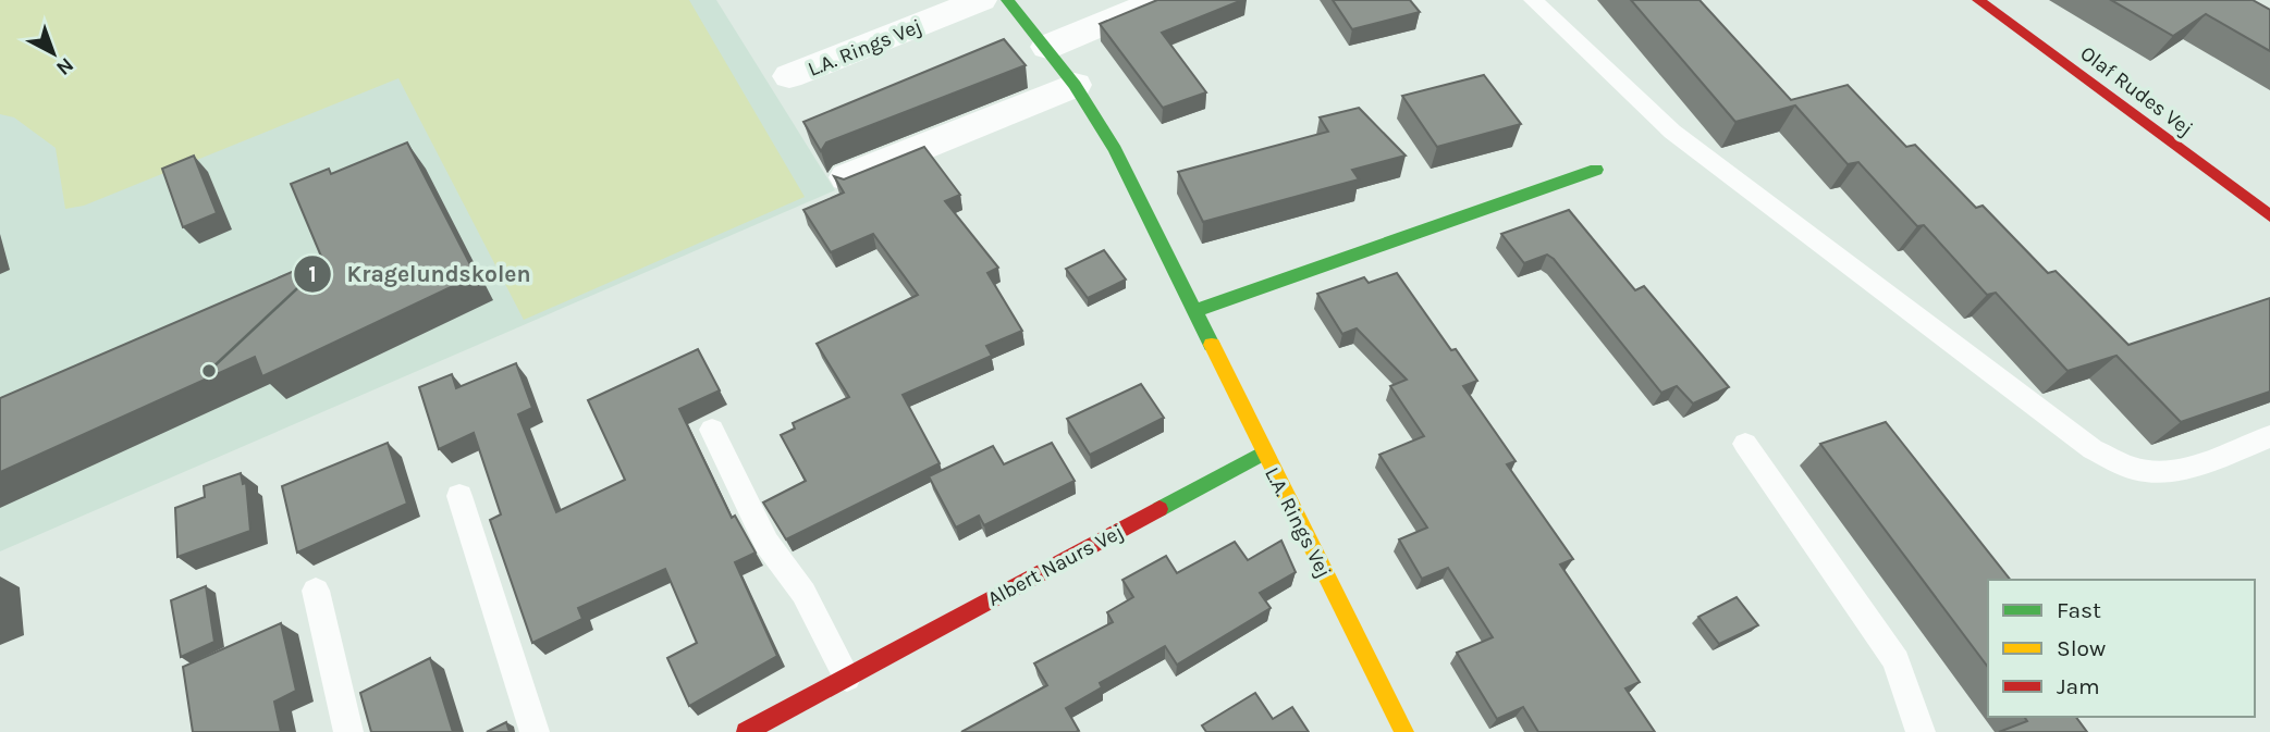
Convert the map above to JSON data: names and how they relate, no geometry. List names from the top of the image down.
{
  "streets": {
    "street": ["L.A. Rings Vej", "Olaf Rudes Vej", "Albert Naurs Vej"]
  },
  "crossings": [
    ["L.A. Rings Vej", "Albert Naurs Vej"]
  ],
  "places": ["Kragelundskolen"],
  "legend": ["Fast", "Slow", "Jam"],
  "north": "bottom right"
}
